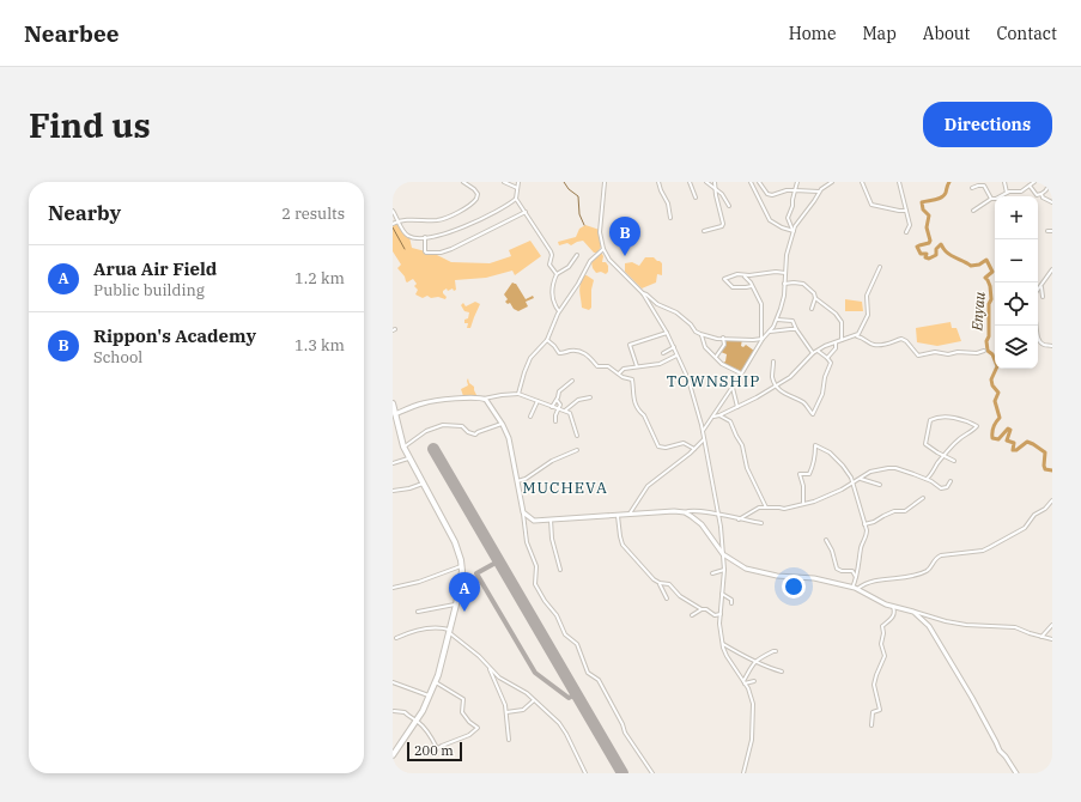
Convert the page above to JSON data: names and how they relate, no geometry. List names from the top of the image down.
{
  "districts": ["TOWNSHIP", "MUCHEVA"],
  "water": ["Enyau"],
  "scale_bar": "200 m",
  "page": {
    "header": "Nearbee",
    "nav": [
      "Home",
      "Map",
      "About",
      "Contact"
    ],
    "buttons": "Directions",
    "title": "Find us",
    "heading": ["Nearby", "2 results"],
    "map_buttons": ["+", "−"],
    "pins": ["B", "A"],
    "list": [
      {
        "mark": "A",
        "name": "Arua Air Field",
        "note": "Public building",
        "value": "1.2 km"
      },
      {
        "mark": "B",
        "name": "Rippon's Academy",
        "note": "School",
        "value": "1.3 km"
      }
    ],
    "scale": "200 m"
  }
}
